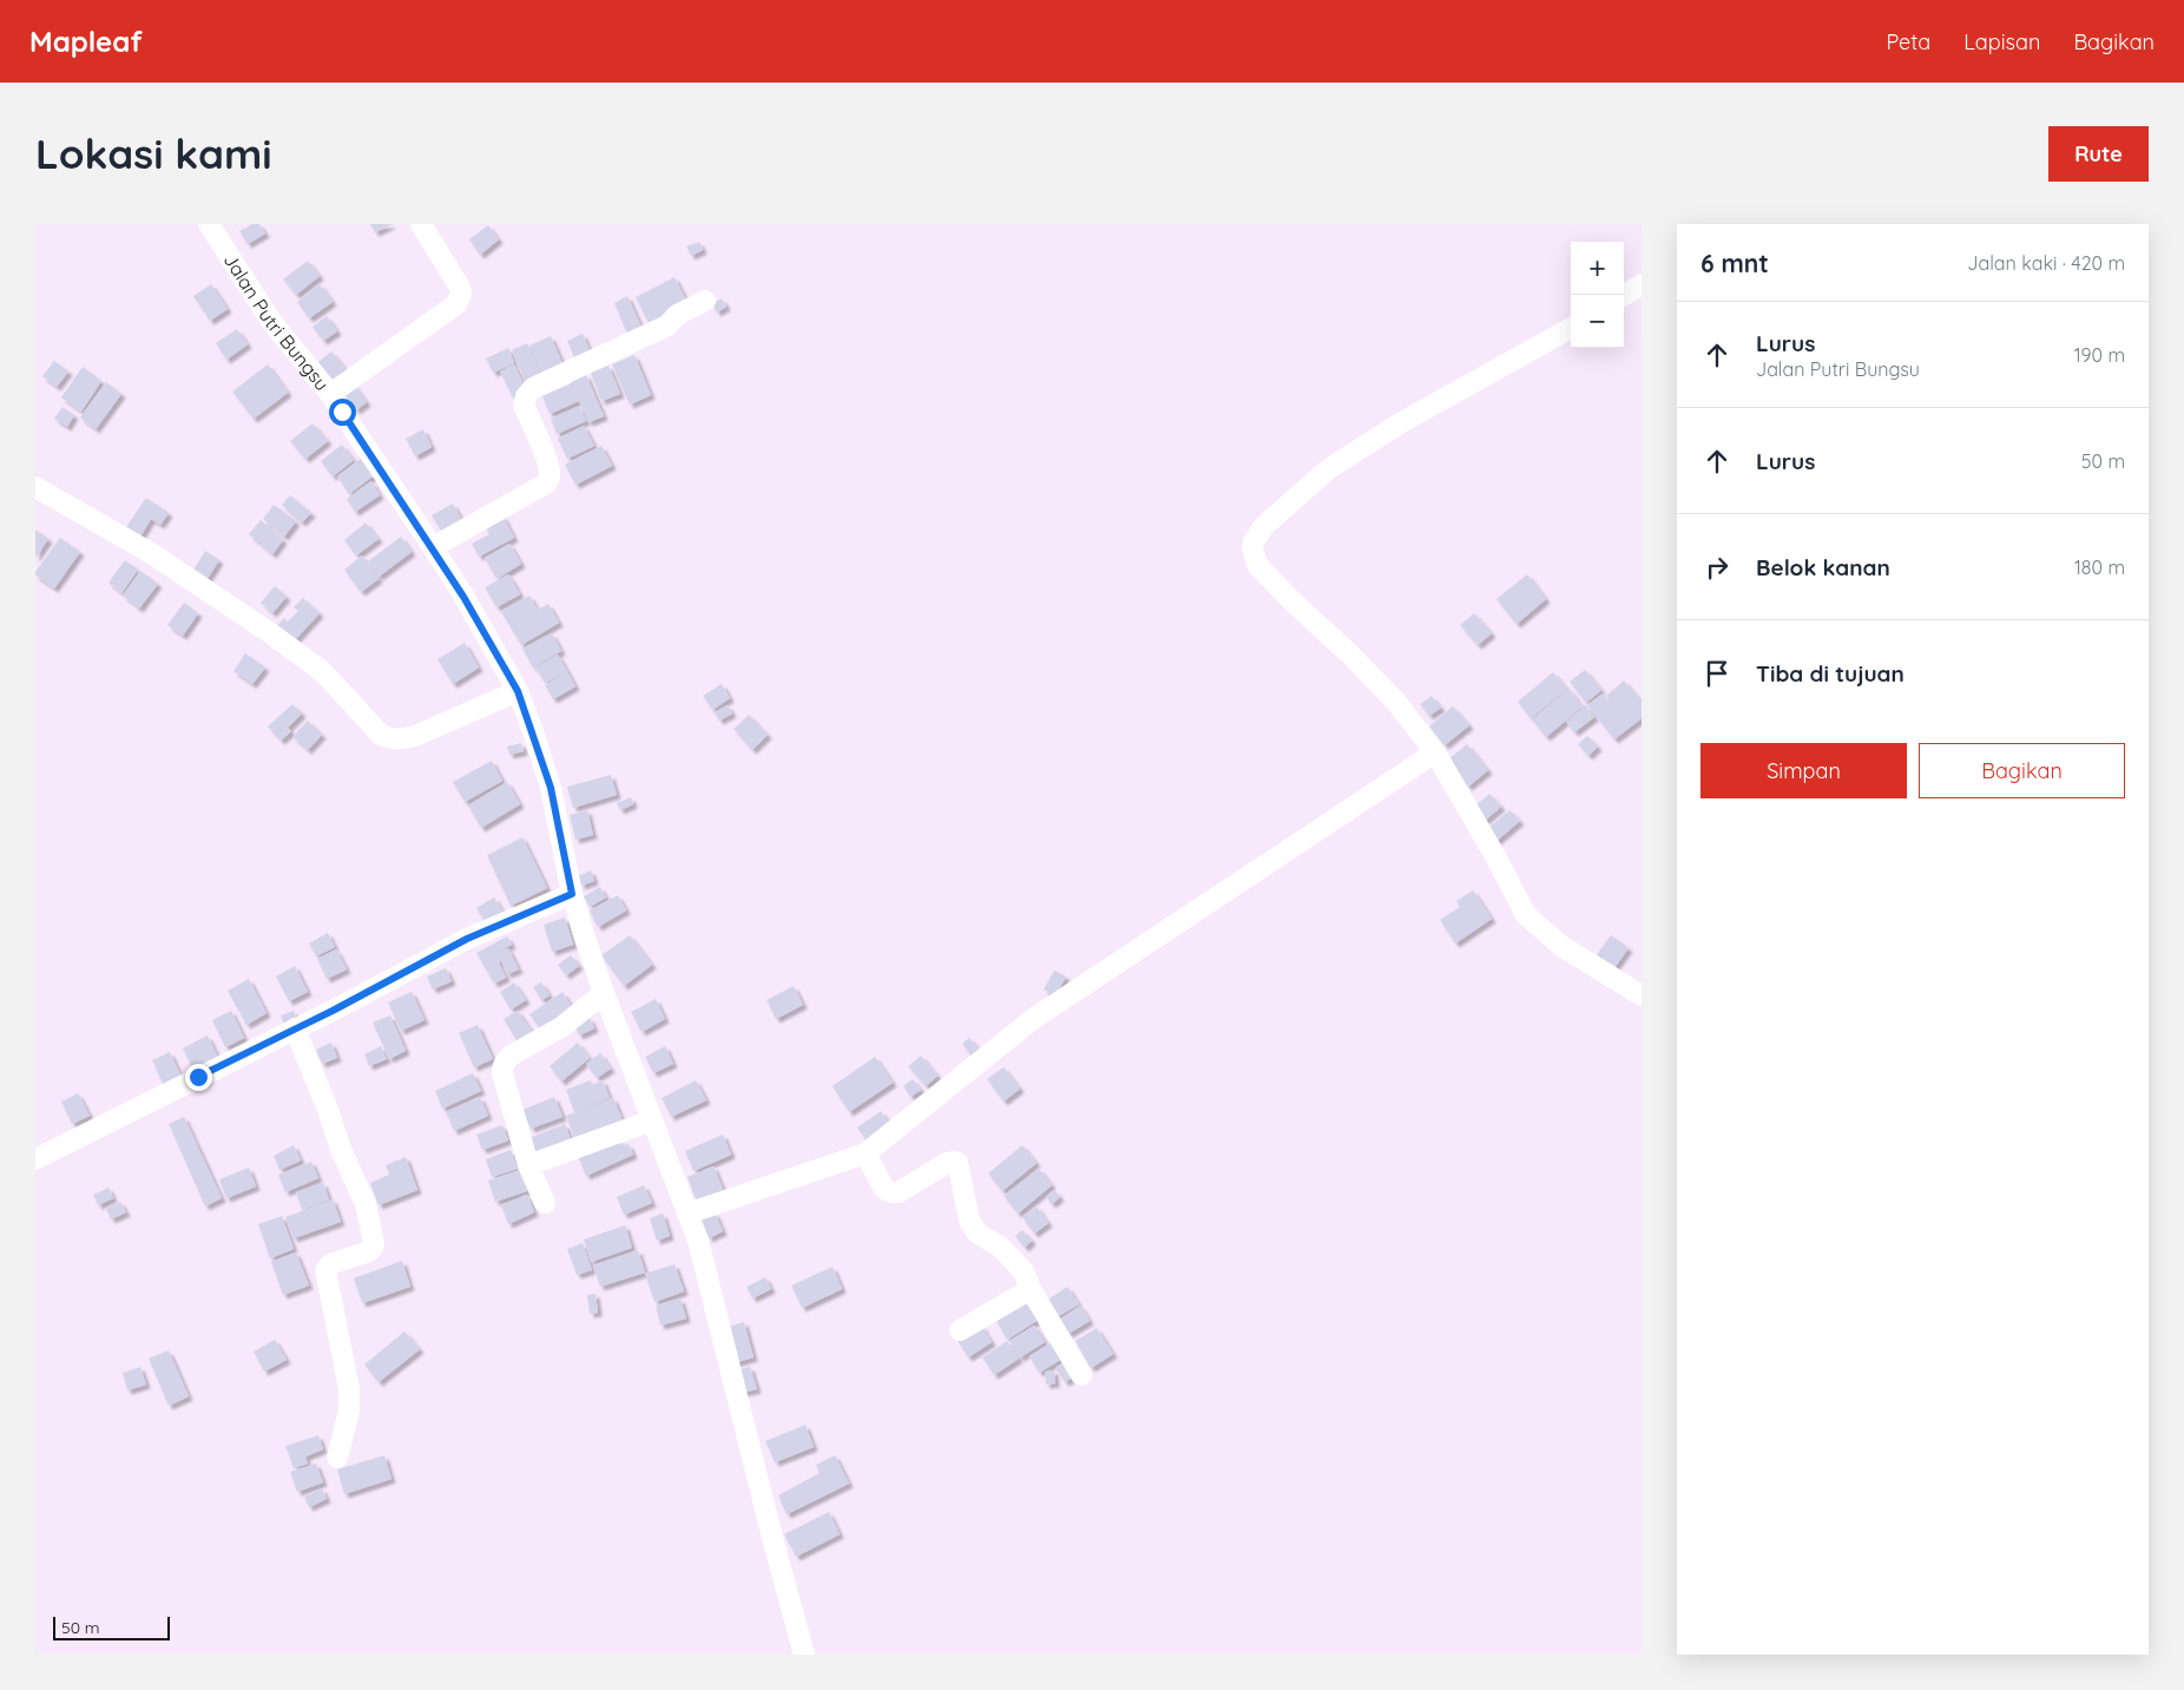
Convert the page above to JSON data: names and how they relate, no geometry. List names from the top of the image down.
{
  "streets": {
    "street": ["Jalan Putri Bungsu"]
  },
  "scale_bar": "50 m",
  "page": {
    "header": "Mapleaf",
    "nav": ["Peta", "Lapisan", "Bagikan"],
    "buttons": [
      "Rute",
      ["Simpan", "Bagikan"]
    ],
    "title": "Lokasi kami",
    "heading": ["6 mnt", "Jalan kaki · 420 m"],
    "map_buttons": ["+", "−"],
    "list": [
      ["Lurus", "Jalan Putri Bungsu", "190 m"],
      ["Lurus", "50 m"],
      ["Belok kanan", "180 m"],
      "Tiba di tujuan"
    ],
    "scale": "50 m"
  }
}
